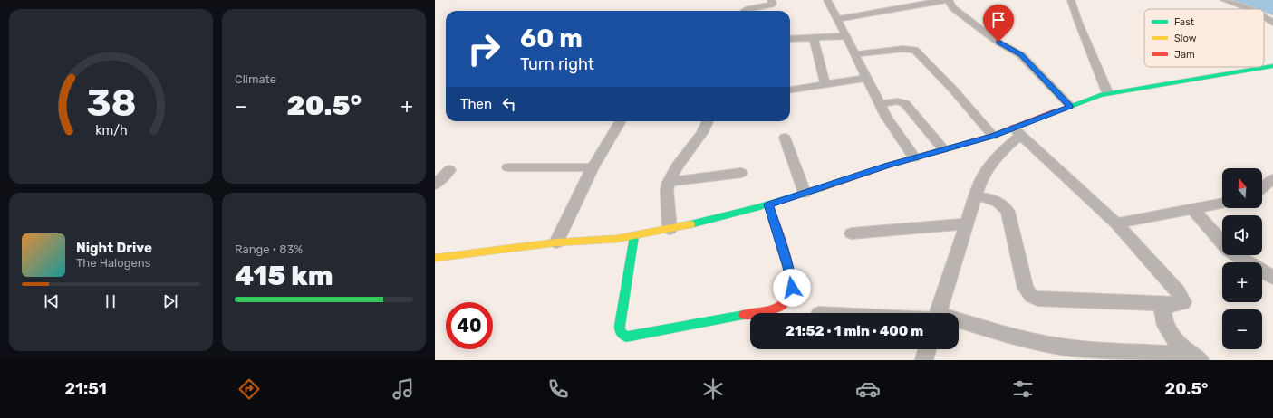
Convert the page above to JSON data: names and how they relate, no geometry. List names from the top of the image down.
{
  "legend": ["Fast", "Slow", "Jam"],
  "north": "top",
  "page": {
    "tile": [
      "Climate",
      ["Range · 83%", "415 km"]
    ],
    "turn": ["60 m", "Turn right"],
    "then": "Then",
    "heat": ["−", "20.5°", "+"],
    "map_buttons": ["+", "−"],
    "song": ["Night Drive", "The Halogens"],
    "limit": "40",
    "trip": "21:52 · 1 min · 400 m",
    "tabs": ["21:51", "20.5°"],
    "gauge": ["38", "km/h"]
  }
}
